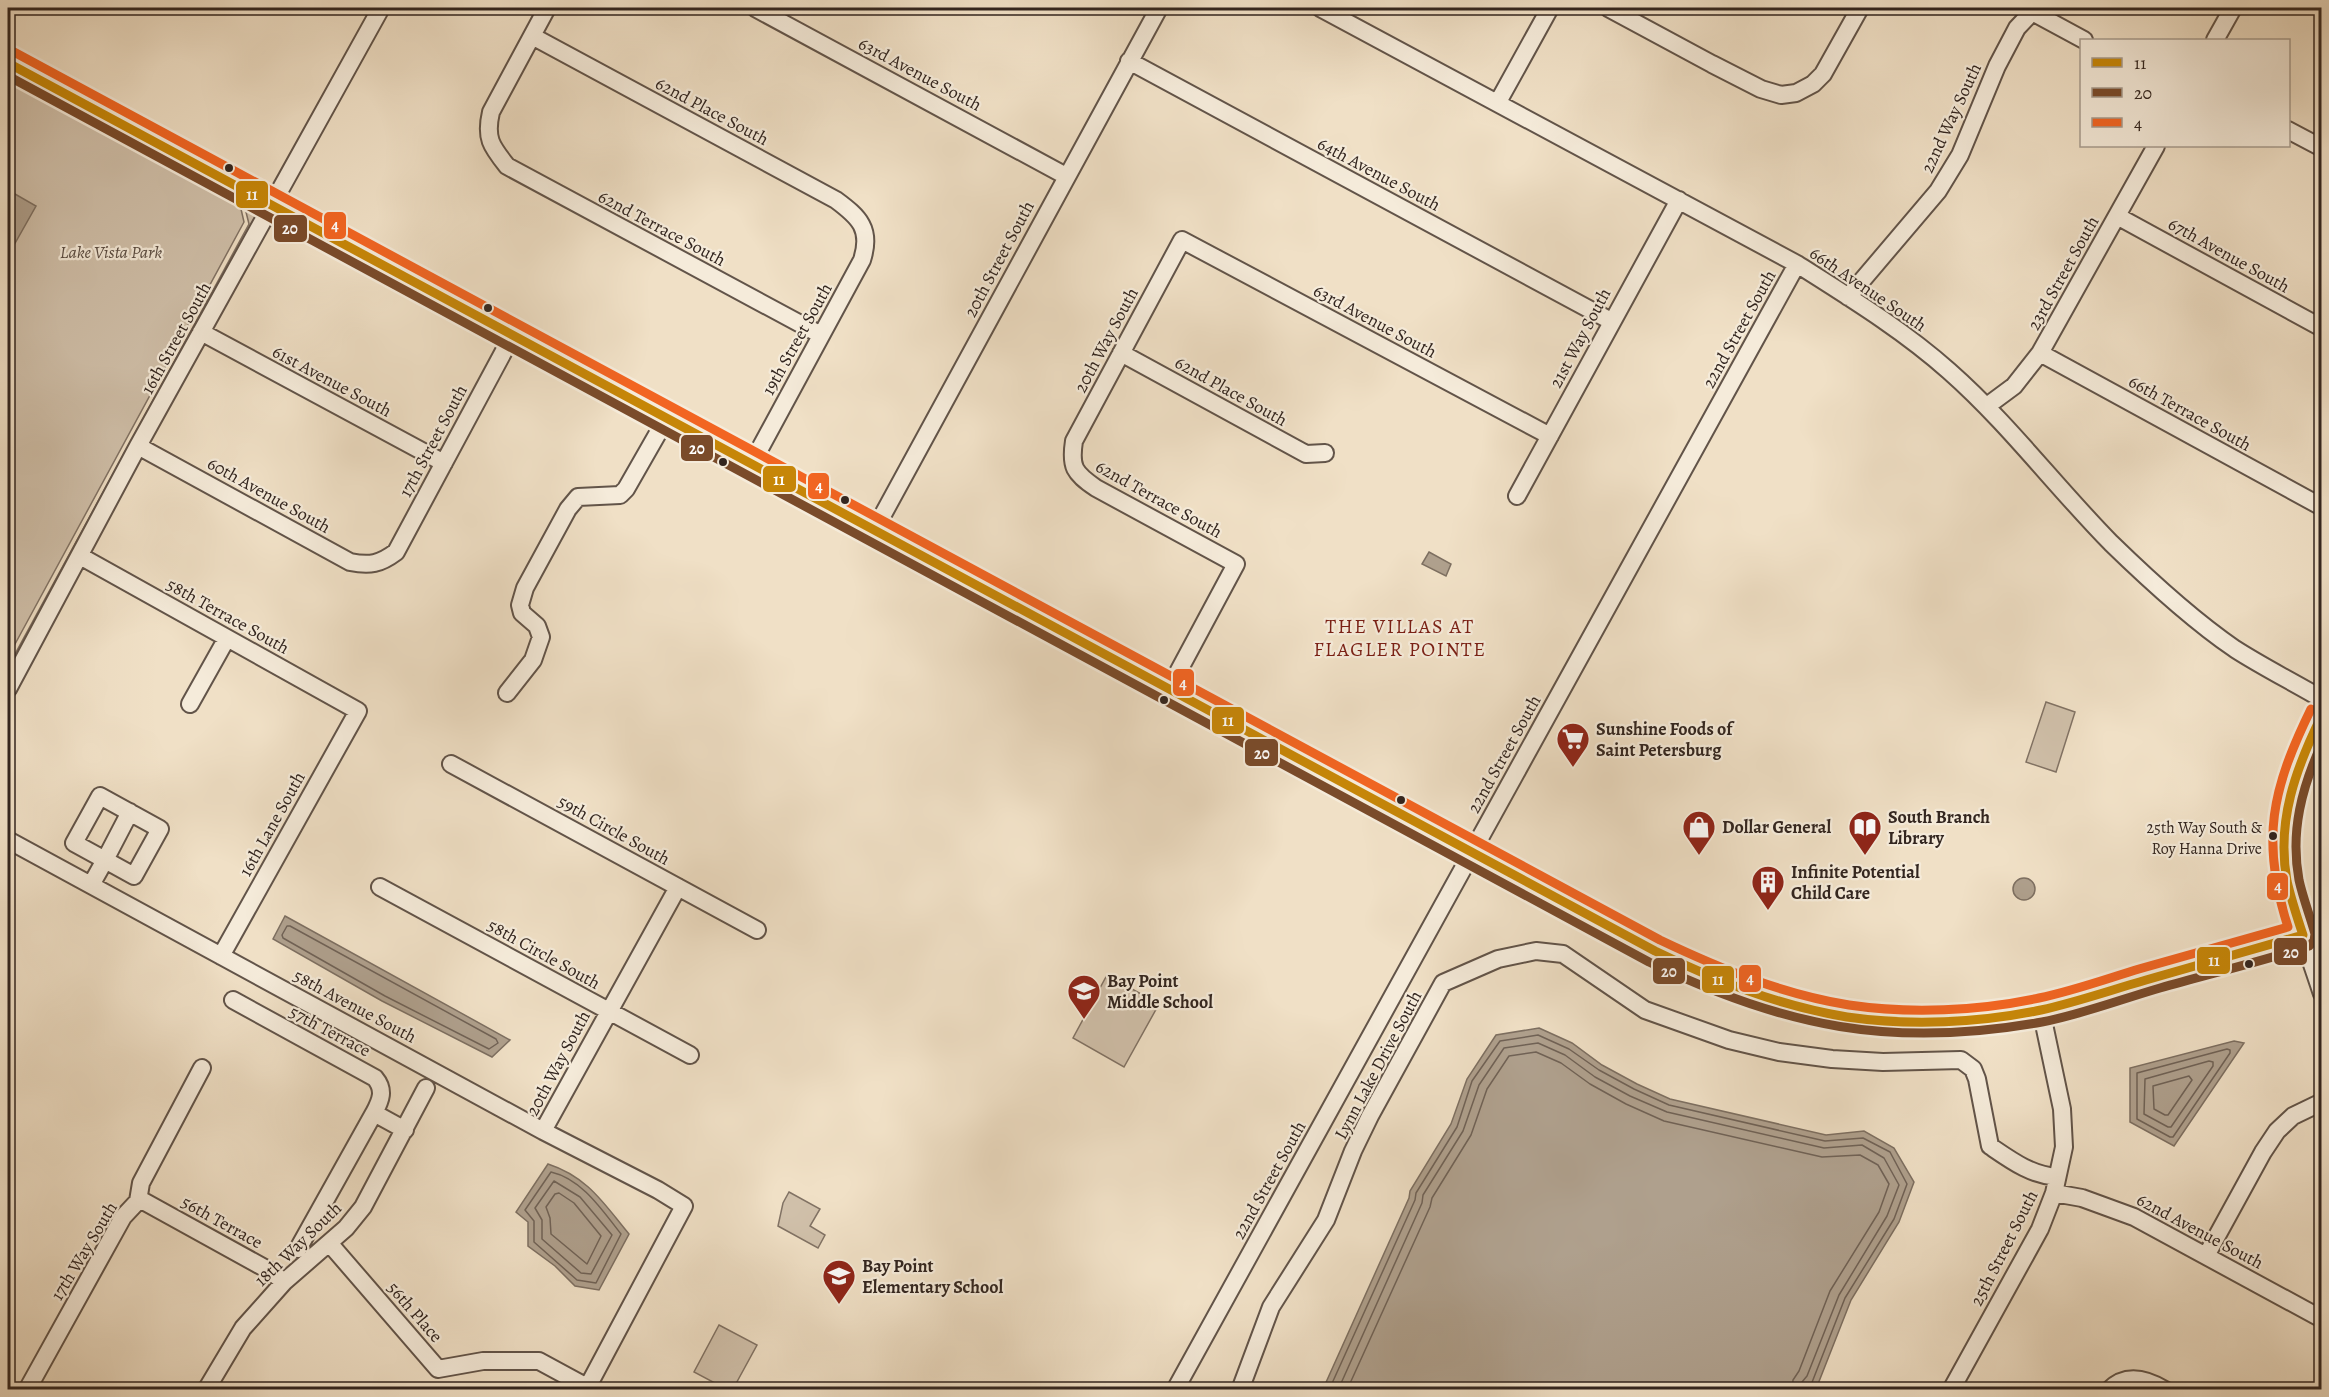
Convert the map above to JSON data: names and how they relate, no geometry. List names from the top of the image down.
{
  "streets": {
    "street": [
      "63rd Avenue South",
      "62nd Place South",
      "22nd Way South",
      "64th Avenue South",
      "62nd Terrace South",
      "67th Avenue South",
      "20th Street South",
      "23rd Street South",
      "66th Avenue South",
      "22nd Street South",
      "16th Street South",
      "21st Way South",
      "19th Street South",
      "20th Way South",
      "61st Avenue South",
      "66th Terrace South",
      "17th Street South",
      "60th Avenue South",
      "58th Terrace South",
      "16th Lane South",
      "59th Circle South",
      "58th Circle South",
      "58th Avenue South",
      "57th Terrace",
      "Lynn Lake Drive South",
      "56th Terrace",
      "62nd Avenue South",
      "18th Way South",
      "25th Street South",
      "17th Way South",
      "56th Place"
    ]
  },
  "crossings": [
    ["63rd Avenue South", "20th Street South"],
    ["63rd Avenue South", "21st Way South"],
    ["63rd Avenue South", "20th Way South"],
    ["62nd Place South", "62nd Terrace South"],
    ["62nd Place South", "19th Street South"],
    ["62nd Place South", "20th Way South"],
    ["22nd Way South", "66th Avenue South"],
    ["64th Avenue South", "20th Street South"],
    ["64th Avenue South", "21st Way South"],
    ["62nd Terrace South", "19th Street South"],
    ["62nd Terrace South", "20th Way South"],
    ["67th Avenue South", "23rd Street South"],
    ["23rd Street South", "66th Avenue South"],
    ["23rd Street South", "66th Terrace South"],
    ["66th Avenue South", "22nd Street South"],
    ["66th Avenue South", "21st Way South"],
    ["16th Street South", "61st Avenue South"],
    ["16th Street South", "60th Avenue South"],
    ["16th Street South", "58th Terrace South"],
    ["20th Way South", "59th Circle South"],
    ["20th Way South", "58th Circle South"],
    ["20th Way South", "58th Avenue South"],
    ["61st Avenue South", "17th Street South"],
    ["17th Street South", "60th Avenue South"],
    ["58th Terrace South", "16th Lane South"],
    ["16th Lane South", "58th Avenue South"],
    ["58th Avenue South", "56th Place"],
    ["Lynn Lake Drive South", "62nd Avenue South"],
    ["Lynn Lake Drive South", "25th Street South"],
    ["56th Terrace", "18th Way South"],
    ["56th Terrace", "17th Way South"],
    ["62nd Avenue South", "25th Street South"],
    ["18th Way South", "56th Place"]
  ],
  "districts": ["THE VILLAS AT FLAGLER POINTE"],
  "parks": ["Lake Vista Park"],
  "places": {
    "supermarket": ["Sunshine Foods of Saint Petersburg"],
    "other": ["25th Way South & Roy Hanna Drive"],
    "shop": ["Dollar General"],
    "library": ["South Branch Library"],
    "building": ["Infinite Potential Child Care"],
    "school or university": ["Bay Point Middle School", "Bay Point Elementary School"]
  },
  "lines": ["transit line 4", "transit line 11", "transit line 20"],
  "legend": ["11", "20", "4"]
}
